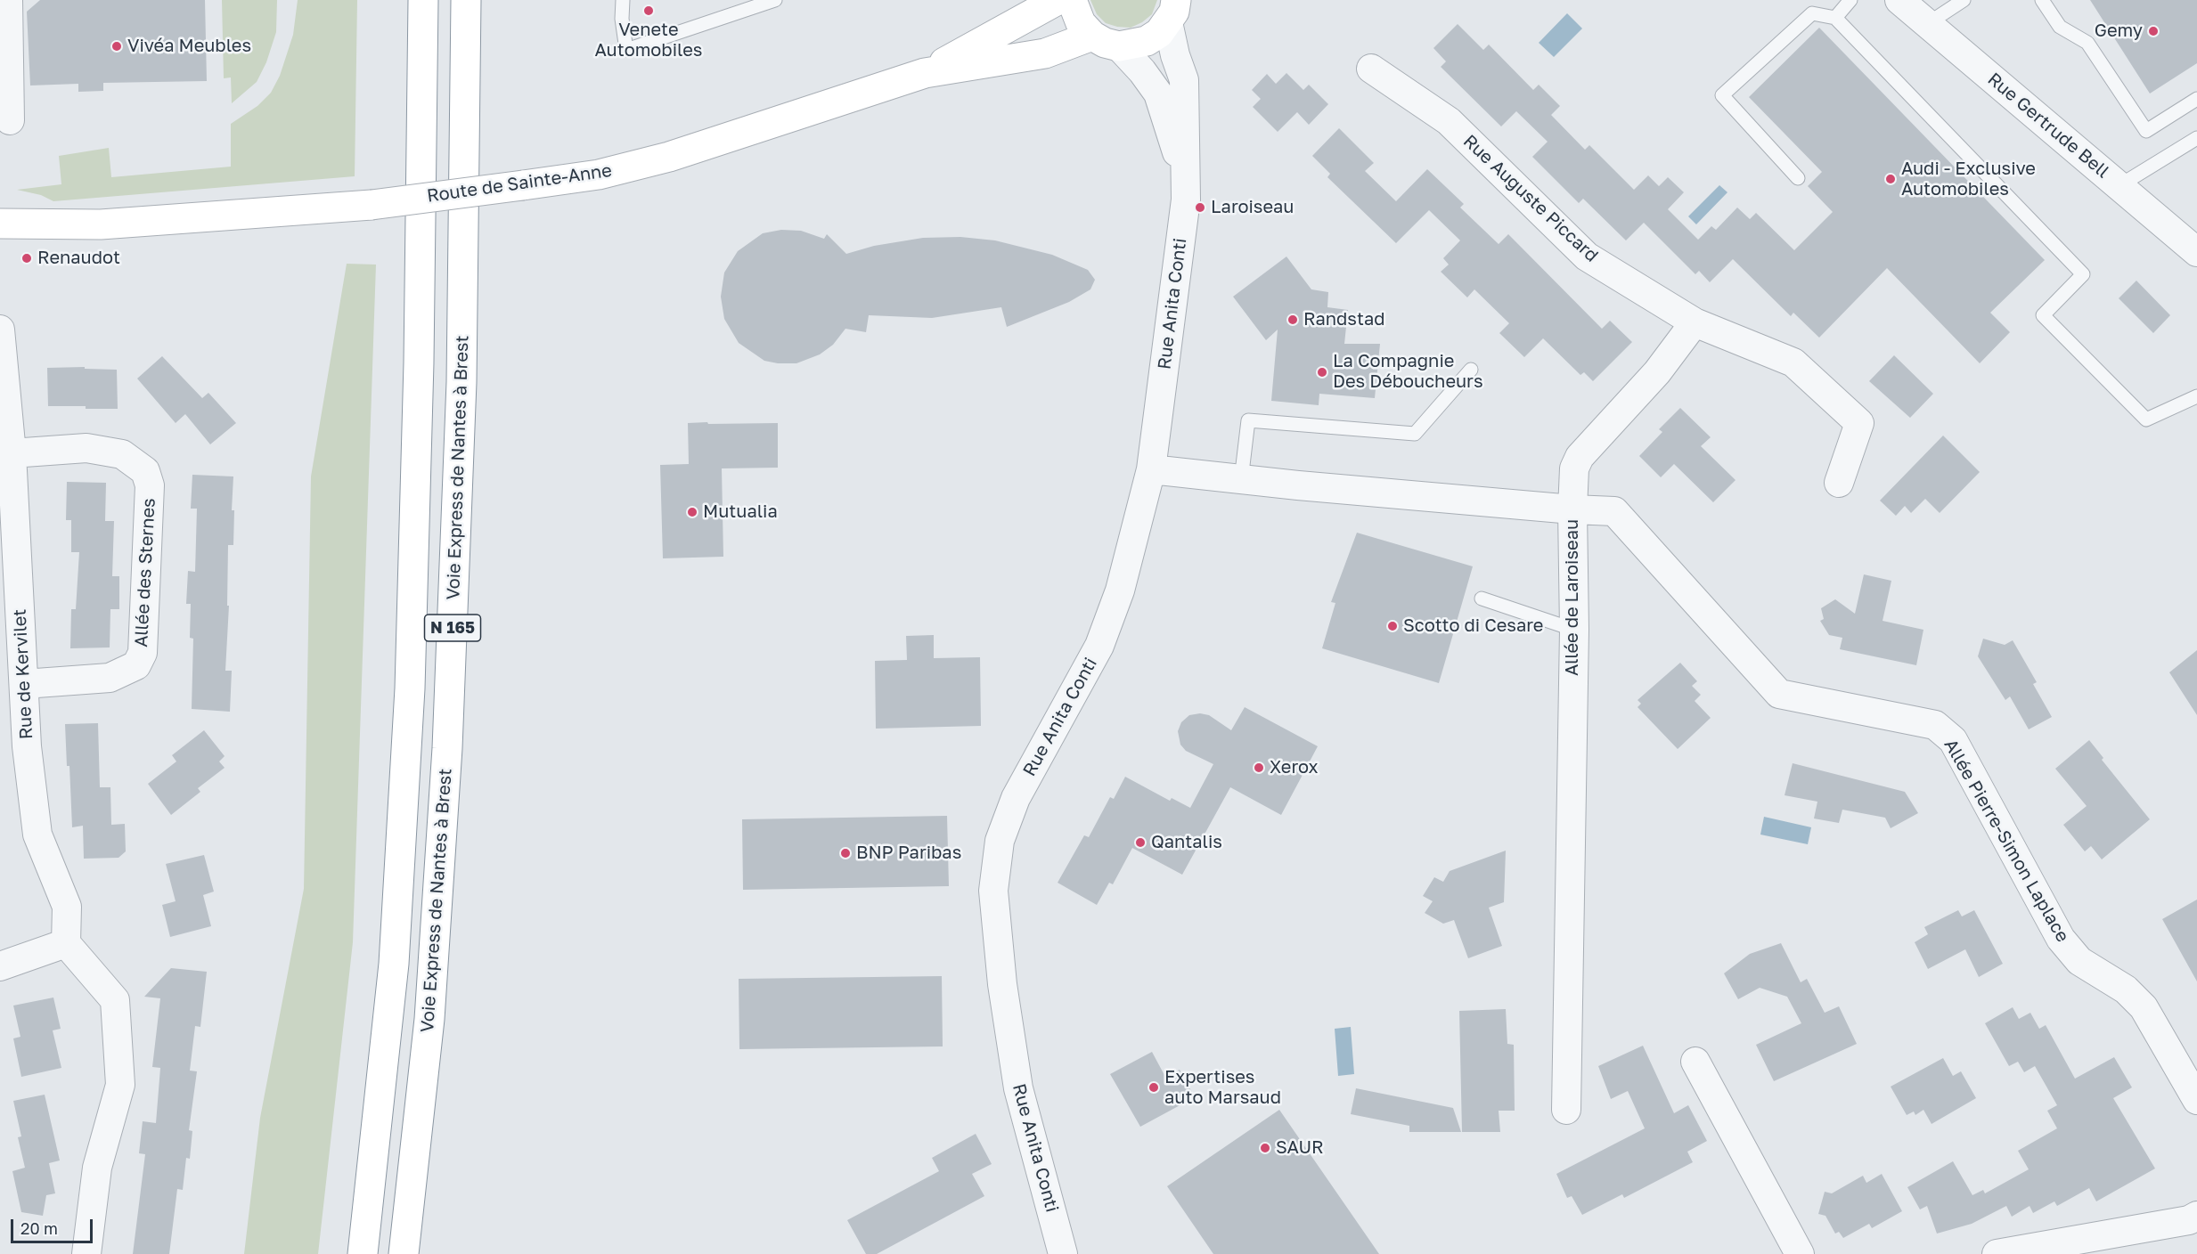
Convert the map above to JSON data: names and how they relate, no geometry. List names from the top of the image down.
{
  "streets": {
    "main road": ["Route de Sainte-Anne", "Voie Express de Nantes à Brest", "N 165"],
    "street": [
      "Rue Gertrude Bell",
      "Rue Auguste Piccard",
      "Rue Anita Conti",
      "Allée des Sternes",
      "Allée de Laroiseau",
      "Rue de Kervilet",
      "Allée Pierre-Simon Laplace"
    ]
  },
  "crossings": [
    ["Rue Anita Conti", "Allée de Laroiseau"],
    ["Allée des Sternes", "Rue de Kervilet"],
    ["Allée de Laroiseau", "Allée Pierre-Simon Laplace"]
  ],
  "places": [
    "Venete Automobiles",
    "Gemy",
    "Vivéa Meubles",
    "Audi - Exclusive Automobiles",
    "Laroiseau",
    "Renaudot",
    "Randstad",
    "La Compagnie Des Déboucheurs",
    "Mutualia",
    "Scotto di Cesare",
    "Xerox",
    "Qantalis",
    "BNP Paribas",
    "Expertises auto Marsaud",
    "SAUR"
  ],
  "scale_bar": "20 m"
}
